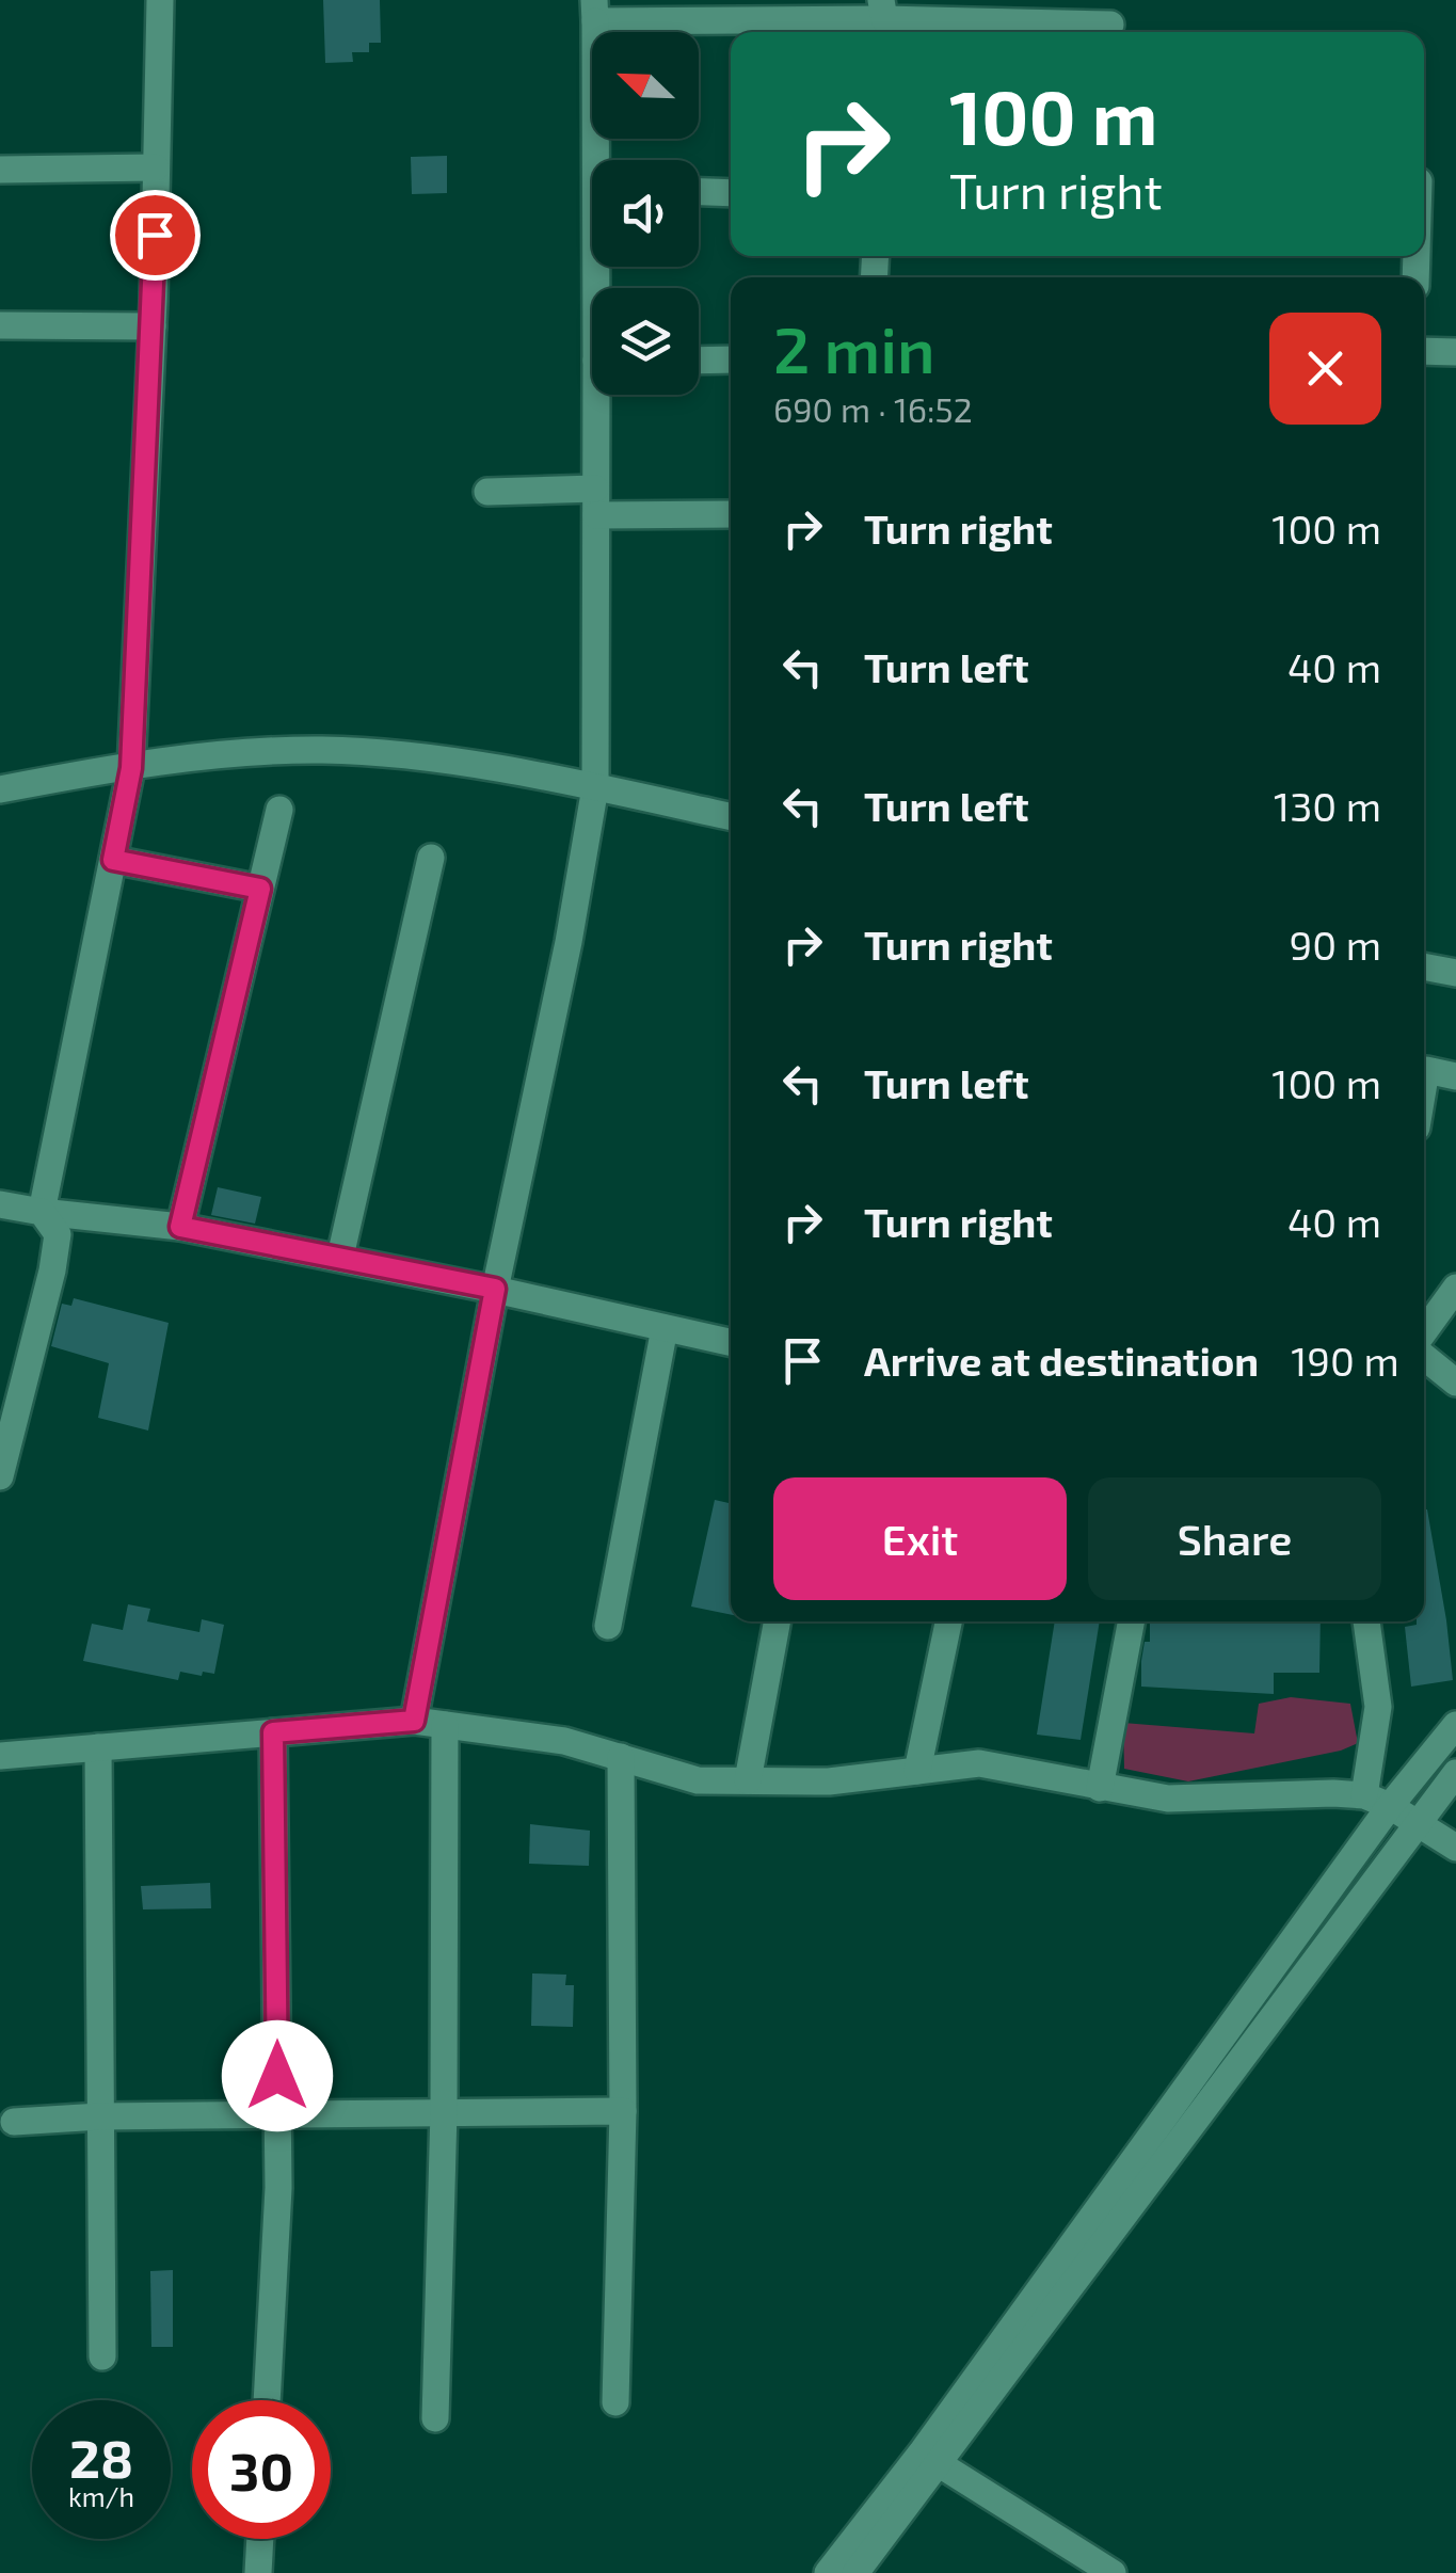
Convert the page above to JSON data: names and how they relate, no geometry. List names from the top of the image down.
{
  "north": "top left",
  "page": {
    "turn": ["100 m", "Turn right"],
    "heading": ["2 min", "690 m · 16:52"],
    "list": [
      {
        "name": "Turn right",
        "value": "100 m"
      },
      {
        "name": "Turn left",
        "value": "40 m"
      },
      {
        "name": "Turn left",
        "value": "130 m"
      },
      {
        "name": "Turn right",
        "value": "90 m"
      },
      {
        "name": "Turn left",
        "value": "100 m"
      },
      {
        "name": "Turn right",
        "value": "40 m"
      },
      {
        "name": "Arrive at destination",
        "value": "190 m"
      }
    ],
    "buttons": ["Exit", "Share"],
    "speed": "28 km/h",
    "limit": "30"
  }
}
